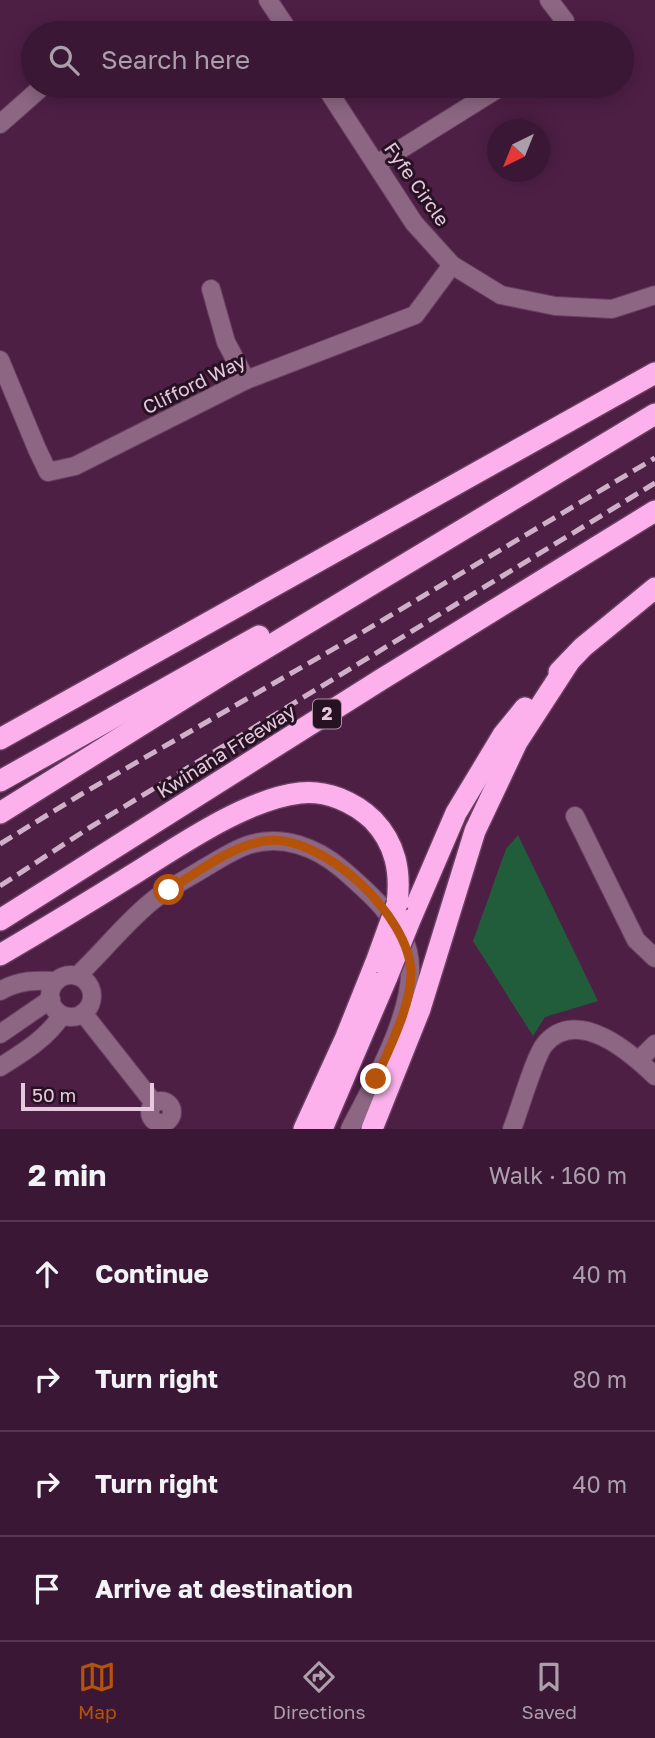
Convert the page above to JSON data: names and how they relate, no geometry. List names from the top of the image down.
{
  "streets": {
    "highway": ["2", "Kwinana Freeway"],
    "street": ["Fyfe Circle", "Clifford Way"]
  },
  "crossings": [
    ["Fyfe Circle", "Clifford Way"]
  ],
  "scale_bar": "50 m",
  "north": "bottom left",
  "page": {
    "search": "Search here",
    "scale": "50 m",
    "heading": ["2 min", "Walk · 160 m"],
    "list": [
      ["Continue", "40 m"],
      ["Turn right", "80 m"],
      ["Turn right", "40 m"],
      "Arrive at destination"
    ],
    "nav": ["Map", "Directions", "Saved"]
  }
}
